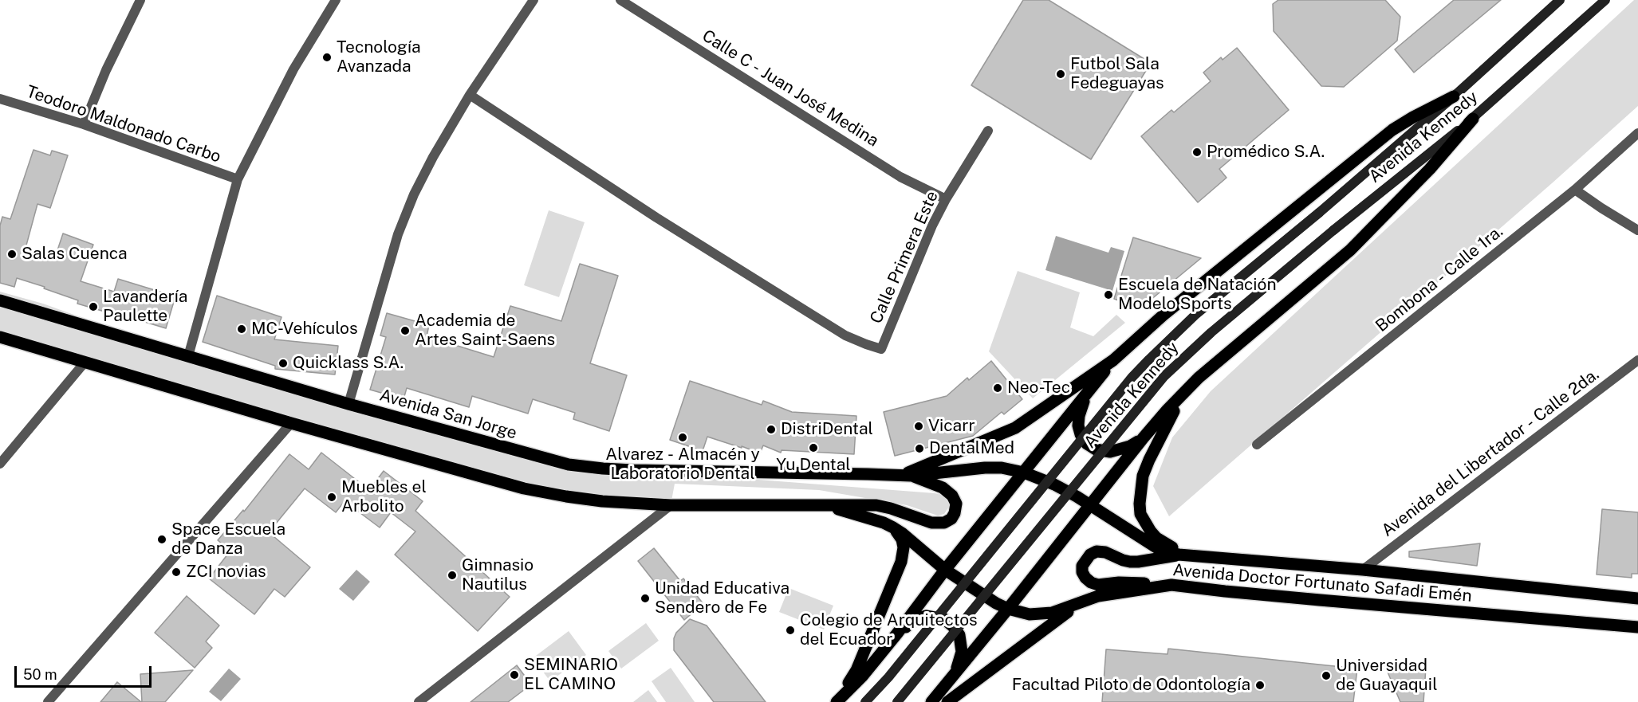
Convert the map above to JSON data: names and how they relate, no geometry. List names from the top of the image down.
{
  "streets": {
    "main road": ["Avenida Kennedy", "Avenida San Jorge", "Avenida Doctor Fortunato Safadi Emén"],
    "street": [
      "Calle C - Juan José Medina",
      "Teodoro Maldonado Carbo",
      "Calle Primera Este",
      "Bombona - Calle 1ra.",
      "Avenida del Libertador - Calle 2da."
    ]
  },
  "crossings": [
    ["Calle C - Juan José Medina", "Calle Primera Este"],
    ["Avenida San Jorge", "Avenida Doctor Fortunato Safadi Emén"],
    ["Avenida del Libertador - Calle 2da.", "Avenida Doctor Fortunato Safadi Emén"]
  ],
  "places": [
    "Tecnología Avanzada",
    "Futbol Sala Fedeguayas",
    "Promédico S.A.",
    "Salas Cuenca",
    "Escuela de Natación Modelo Sports",
    "Lavandería Paulette",
    "MC-Vehículos",
    "Academia de Artes Saint-Saens",
    "Quicklass S.A.",
    "Neo-Tec",
    "Vicarr",
    "DistriDental",
    "Alvarez - Almacén y Laboratorio Dental",
    "Yu Dental",
    "DentalMed",
    "Muebles el Arbolito",
    "Space Escuela de Danza",
    "ZCI novias",
    "Gimnasio Nautilus",
    "Unidad Educativa Sendero de Fe",
    "Colegio de Arquitectos del Ecuador",
    "SEMINARIO EL CAMINO",
    "Universidad de Guayaquil",
    "Facultad Piloto de Odontología"
  ],
  "scale_bar": "50 m"
}
